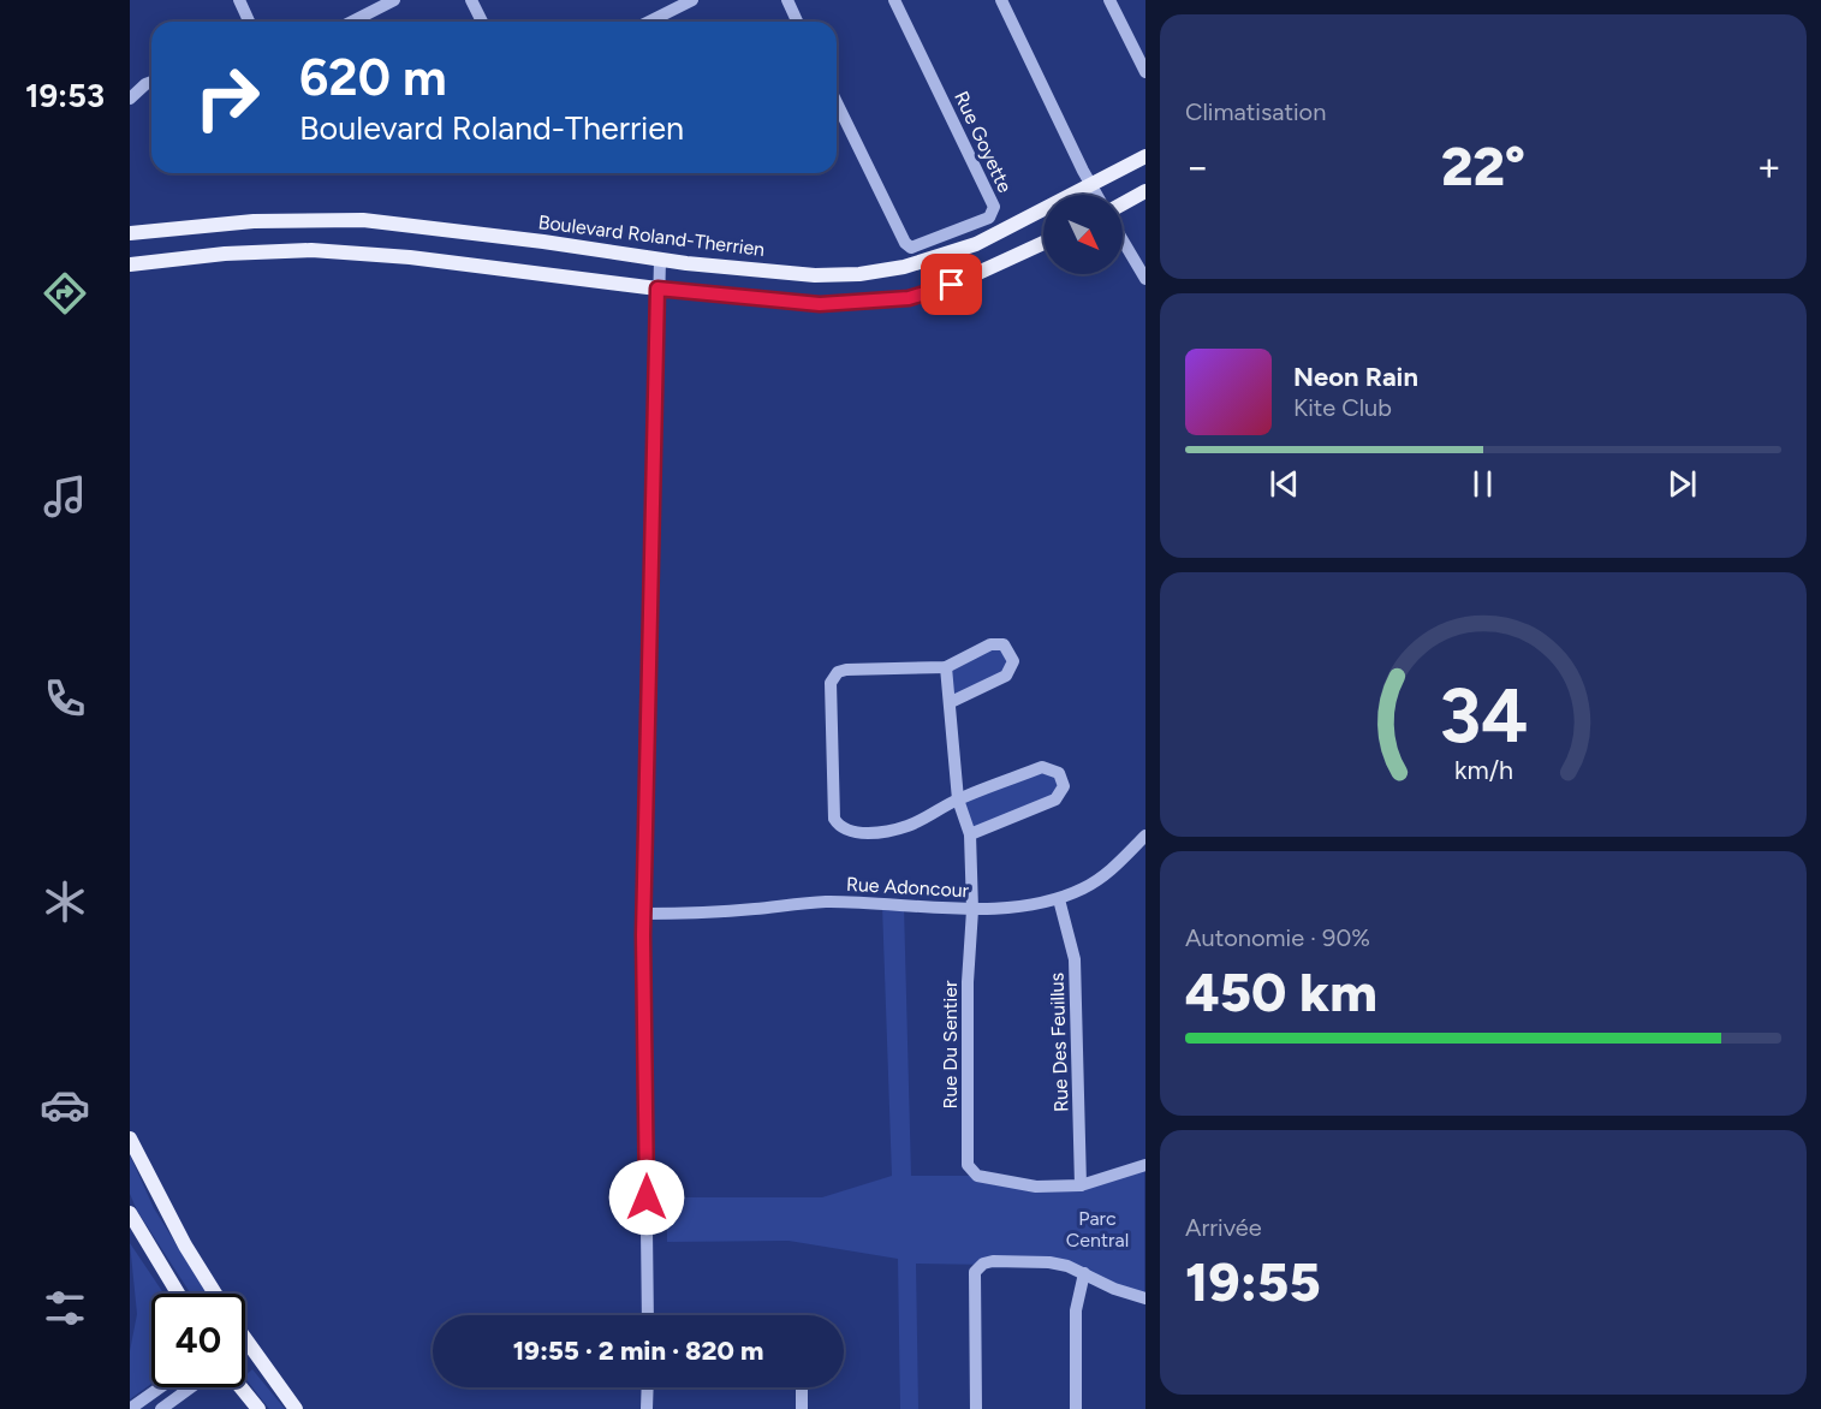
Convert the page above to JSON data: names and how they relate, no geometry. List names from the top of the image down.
{
  "streets": {
    "main road": ["Boulevard Roland-Therrien"],
    "street": [
      "Rue Goyette",
      "Rue Adoncour",
      "Rue Des Feuillus",
      "Rue Du Sentier"
    ]
  },
  "crossings": [
    ["Rue Adoncour", "Rue Des Feuillus"],
    ["Rue Adoncour", "Rue Du Sentier"],
    ["Rue Des Feuillus", "Rue Du Sentier"]
  ],
  "parks": ["Parc Central"],
  "north": "bottom right",
  "page": {
    "tabs": "19:53",
    "tile": [
      "Climatisation",
      ["Autonomie · 90%", "450 km"],
      ["Arrivée", "19:55"]
    ],
    "turn": ["620 m", "Boulevard Roland-Therrien"],
    "heat": ["−", "22°", "+"],
    "song": ["Neon Rain", "Kite Club"],
    "limit": "40",
    "trip": "19:55 · 2 min · 820 m",
    "gauge": ["34", "km/h"]
  }
}
